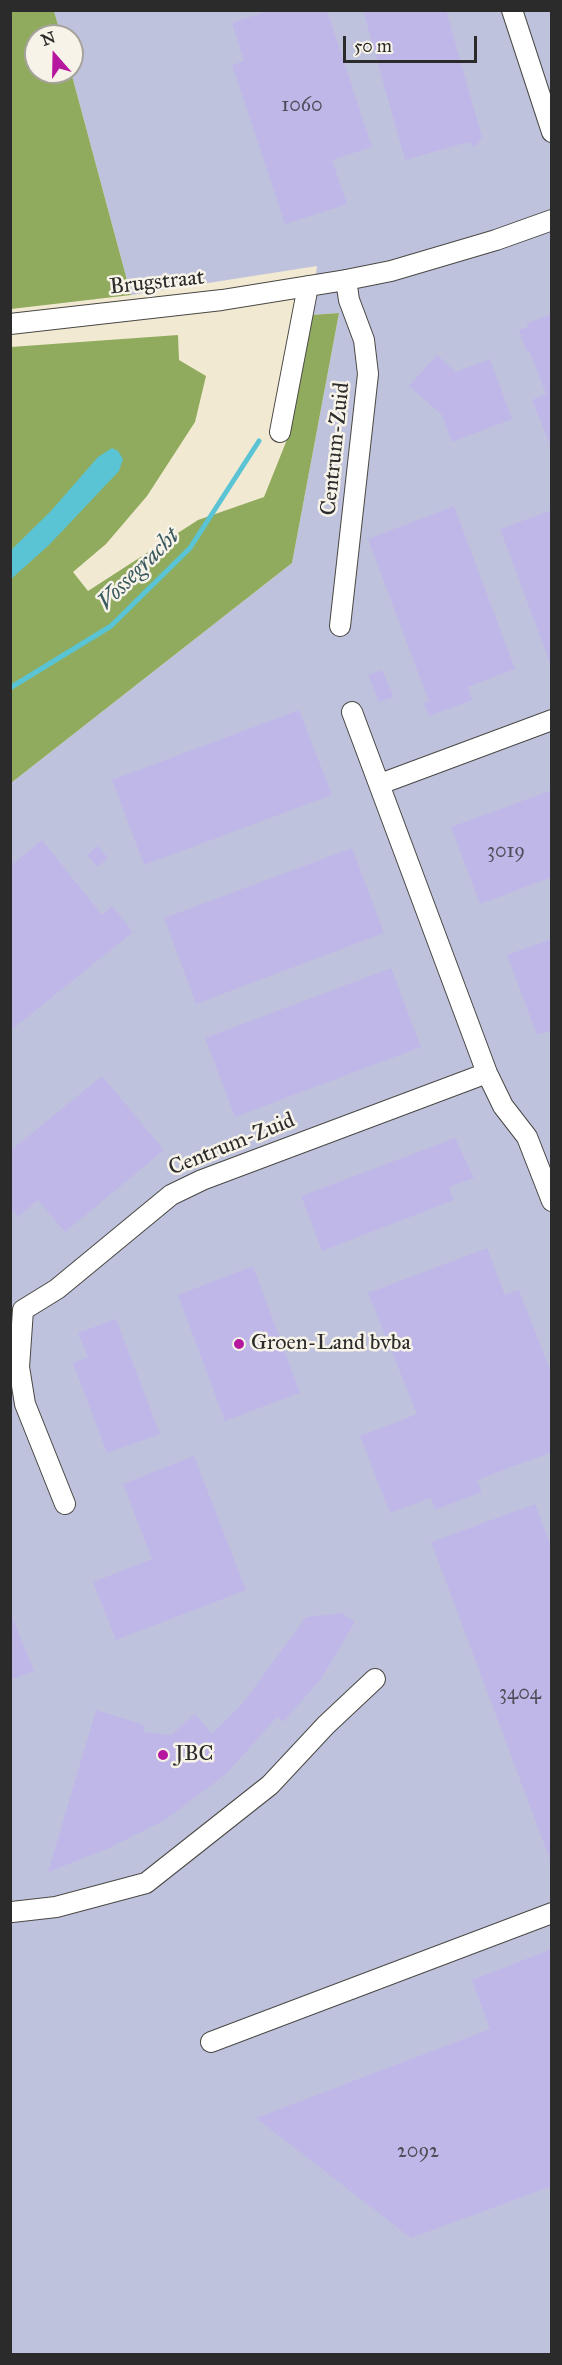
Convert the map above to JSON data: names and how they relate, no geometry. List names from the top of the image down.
{
  "streets": {
    "street": ["Brugstraat", "Centrum-Zuid"]
  },
  "water": ["Vossegracht"],
  "places": ["Groen-Land bvba", "JBC"],
  "house_numbers": [
    "1060",
    "3019",
    "3404",
    "2092"
  ],
  "scale_bar": "50 m",
  "north": "top"
}
